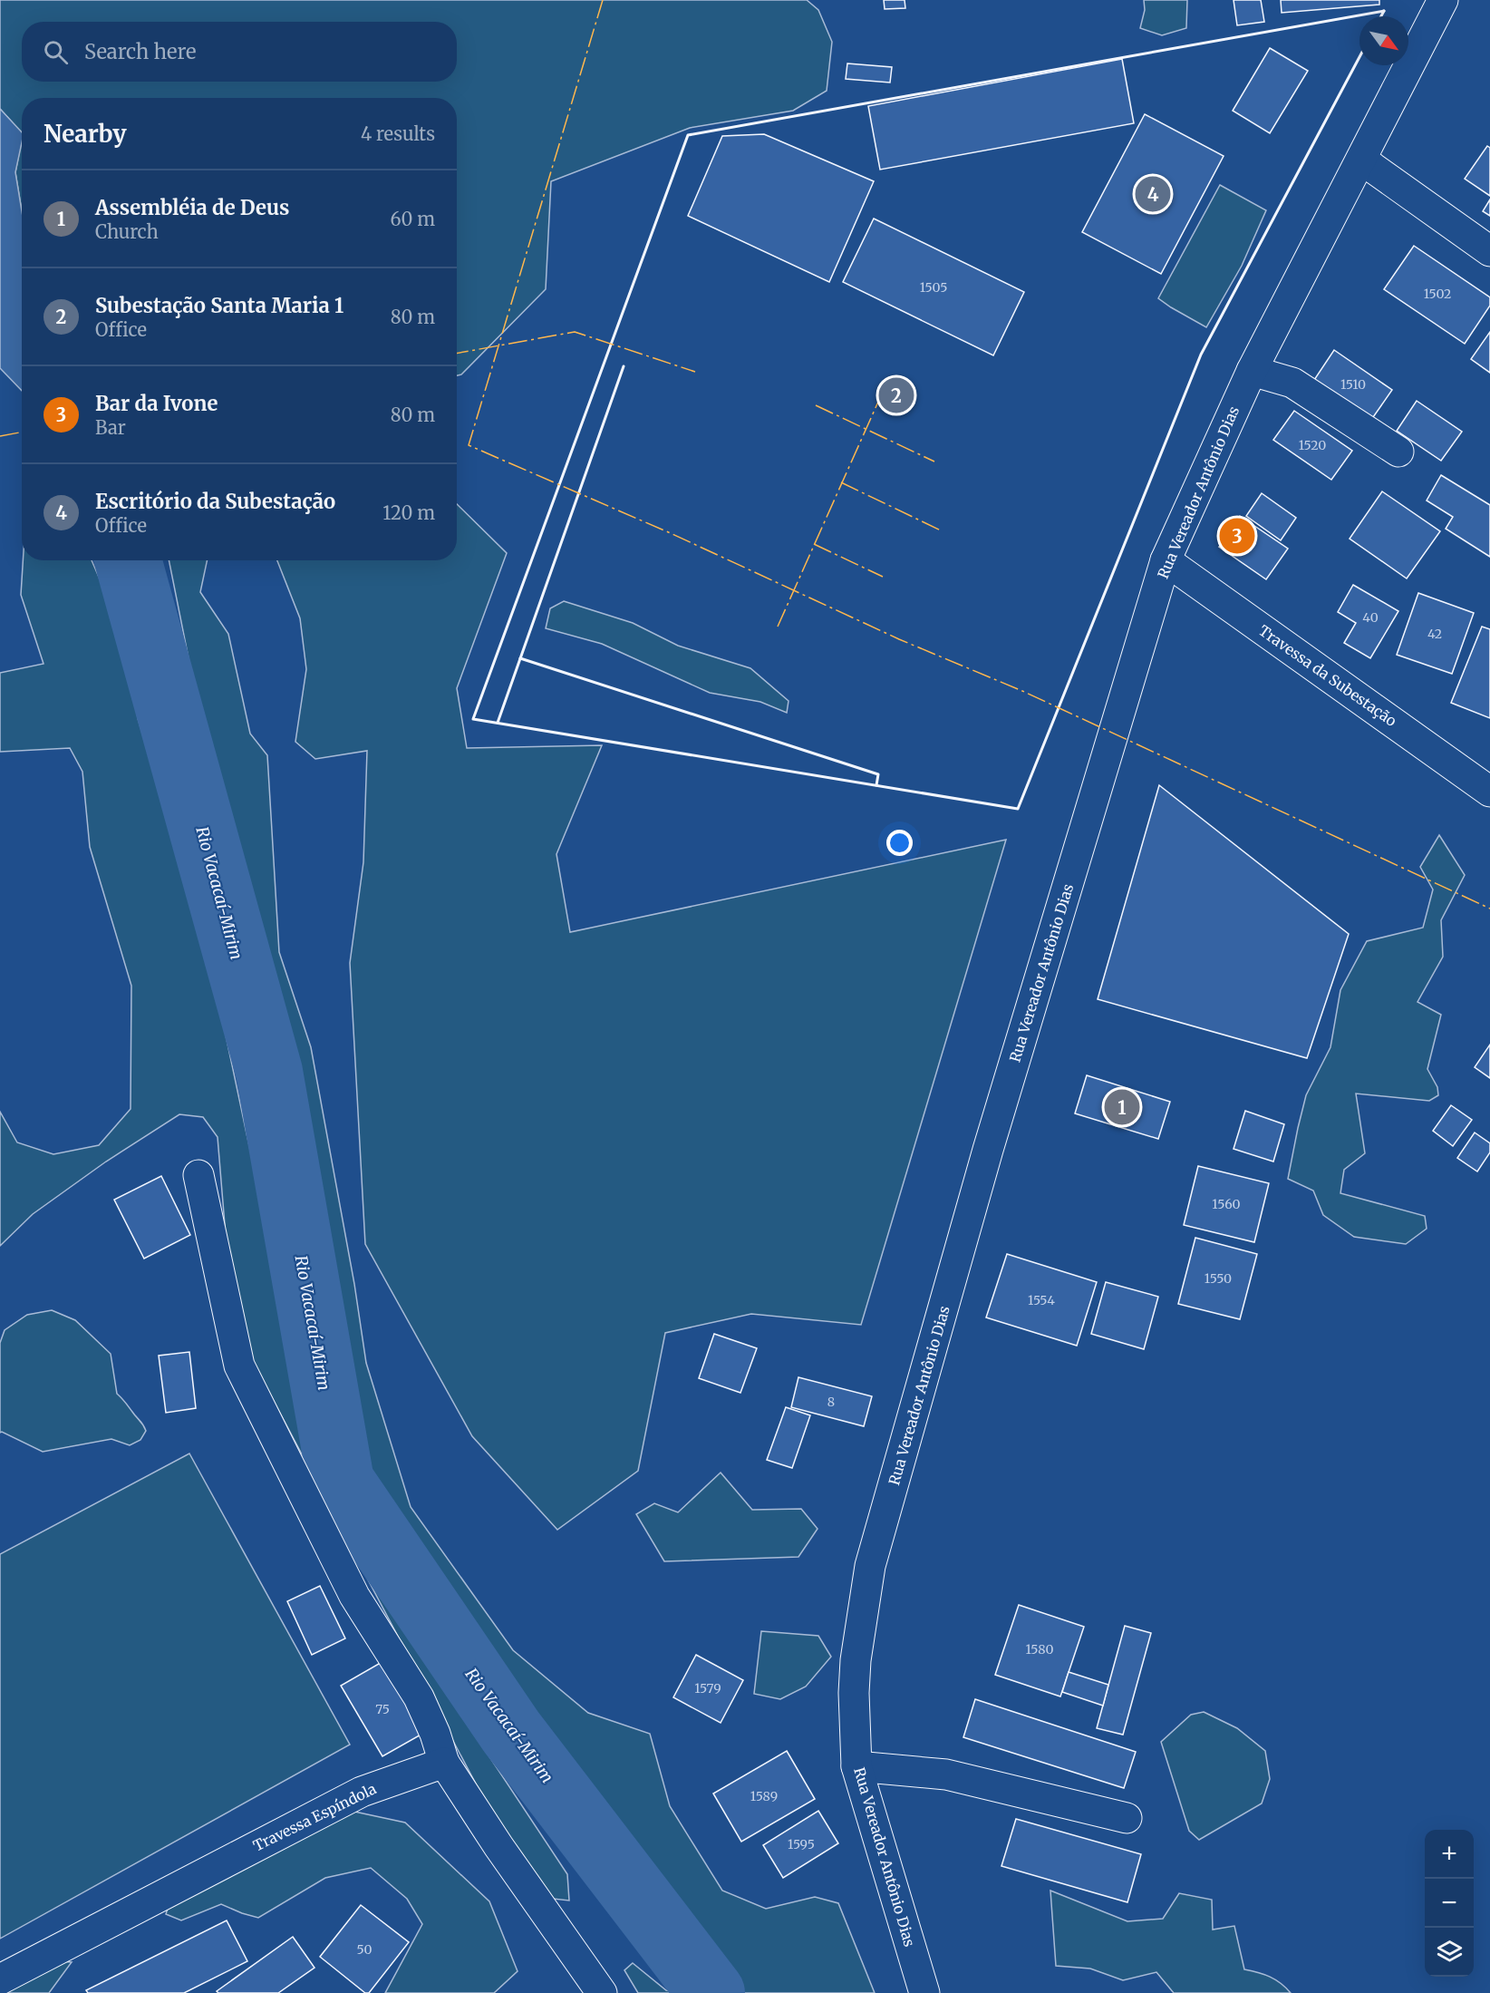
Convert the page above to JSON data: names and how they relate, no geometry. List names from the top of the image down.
{
  "streets": {
    "street": ["Rua Vereador Antônio Dias", "Travessa da Subestação", "Travessa Espíndola"]
  },
  "crossings": [
    ["Rua Vereador Antônio Dias", "Travessa da Subestação"]
  ],
  "water": ["Rio Vacacaí-Mirim"],
  "house_numbers": [
    "1505",
    "1502",
    "1510",
    "1520",
    "40",
    "42",
    "1560",
    "1550",
    "1554",
    "8",
    "1580",
    "1579",
    "75",
    "1589",
    "1595",
    "50"
  ],
  "north": "bottom right",
  "page": {
    "search": "Search here",
    "heading": ["Nearby", "4 results"],
    "list": [
      {
        "mark": "1",
        "name": "Assembléia de Deus",
        "note": "Church",
        "value": "60 m"
      },
      {
        "mark": "2",
        "name": "Subestação Santa Maria 1",
        "note": "Office",
        "value": "80 m"
      },
      {
        "mark": "3",
        "name": "Bar da Ivone",
        "note": "Bar",
        "value": "80 m"
      },
      {
        "mark": "4",
        "name": "Escritório da Subestação",
        "note": "Office",
        "value": "120 m"
      }
    ],
    "pins": [
      "4",
      "2",
      "3",
      "1"
    ],
    "map_buttons": ["+", "−"]
  }
}
